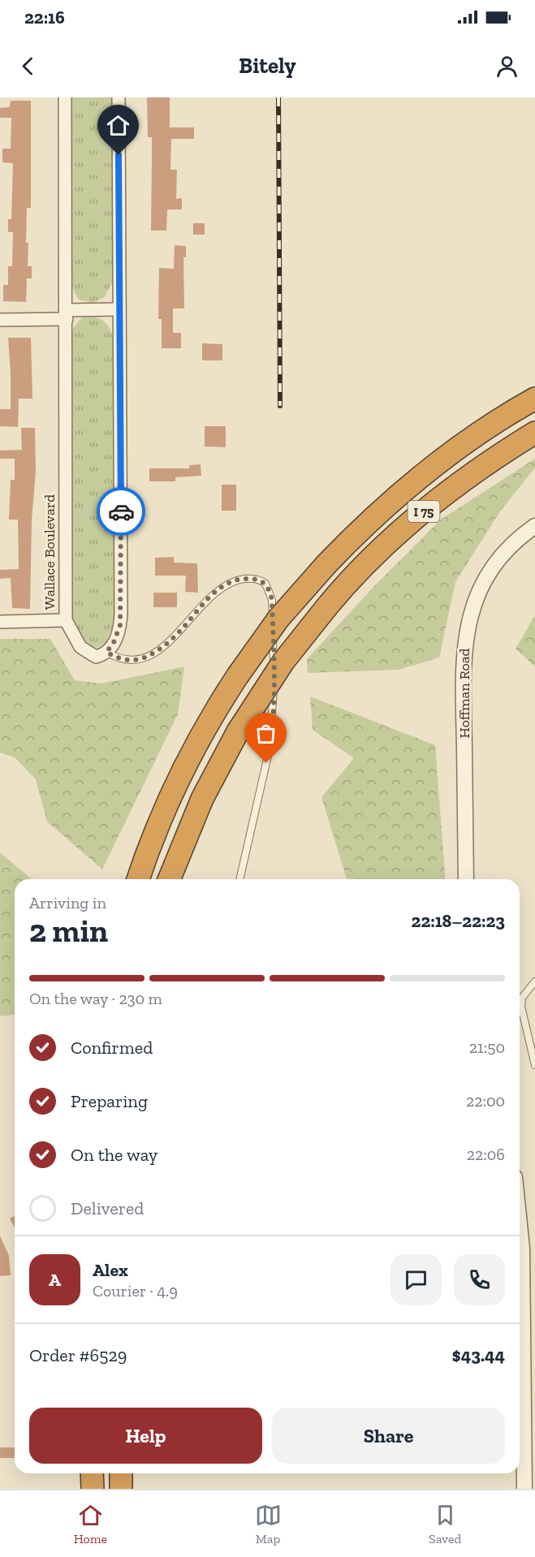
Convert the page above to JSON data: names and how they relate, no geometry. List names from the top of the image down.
{
  "streets": {
    "highway": ["I 75"],
    "street": ["Wallace Boulevard", "Hoffman Road"]
  },
  "page": {
    "status": "22:16",
    "header": "Bitely",
    "heading": ["2 min", "Arriving in", "22:18–22:23"],
    "panel": [
      "Alex",
      "Courier · 4.9",
      "Order #6529",
      "$43.44"
    ],
    "bar": "On the way · 230 m",
    "list": [
      ["Confirmed", "21:50"],
      ["Preparing", "22:00"],
      ["On the way", "22:06"],
      "Delivered"
    ],
    "round": "A",
    "buttons": ["Help", "Share"],
    "tabs": ["Home", "Map", "Saved"]
  }
}
